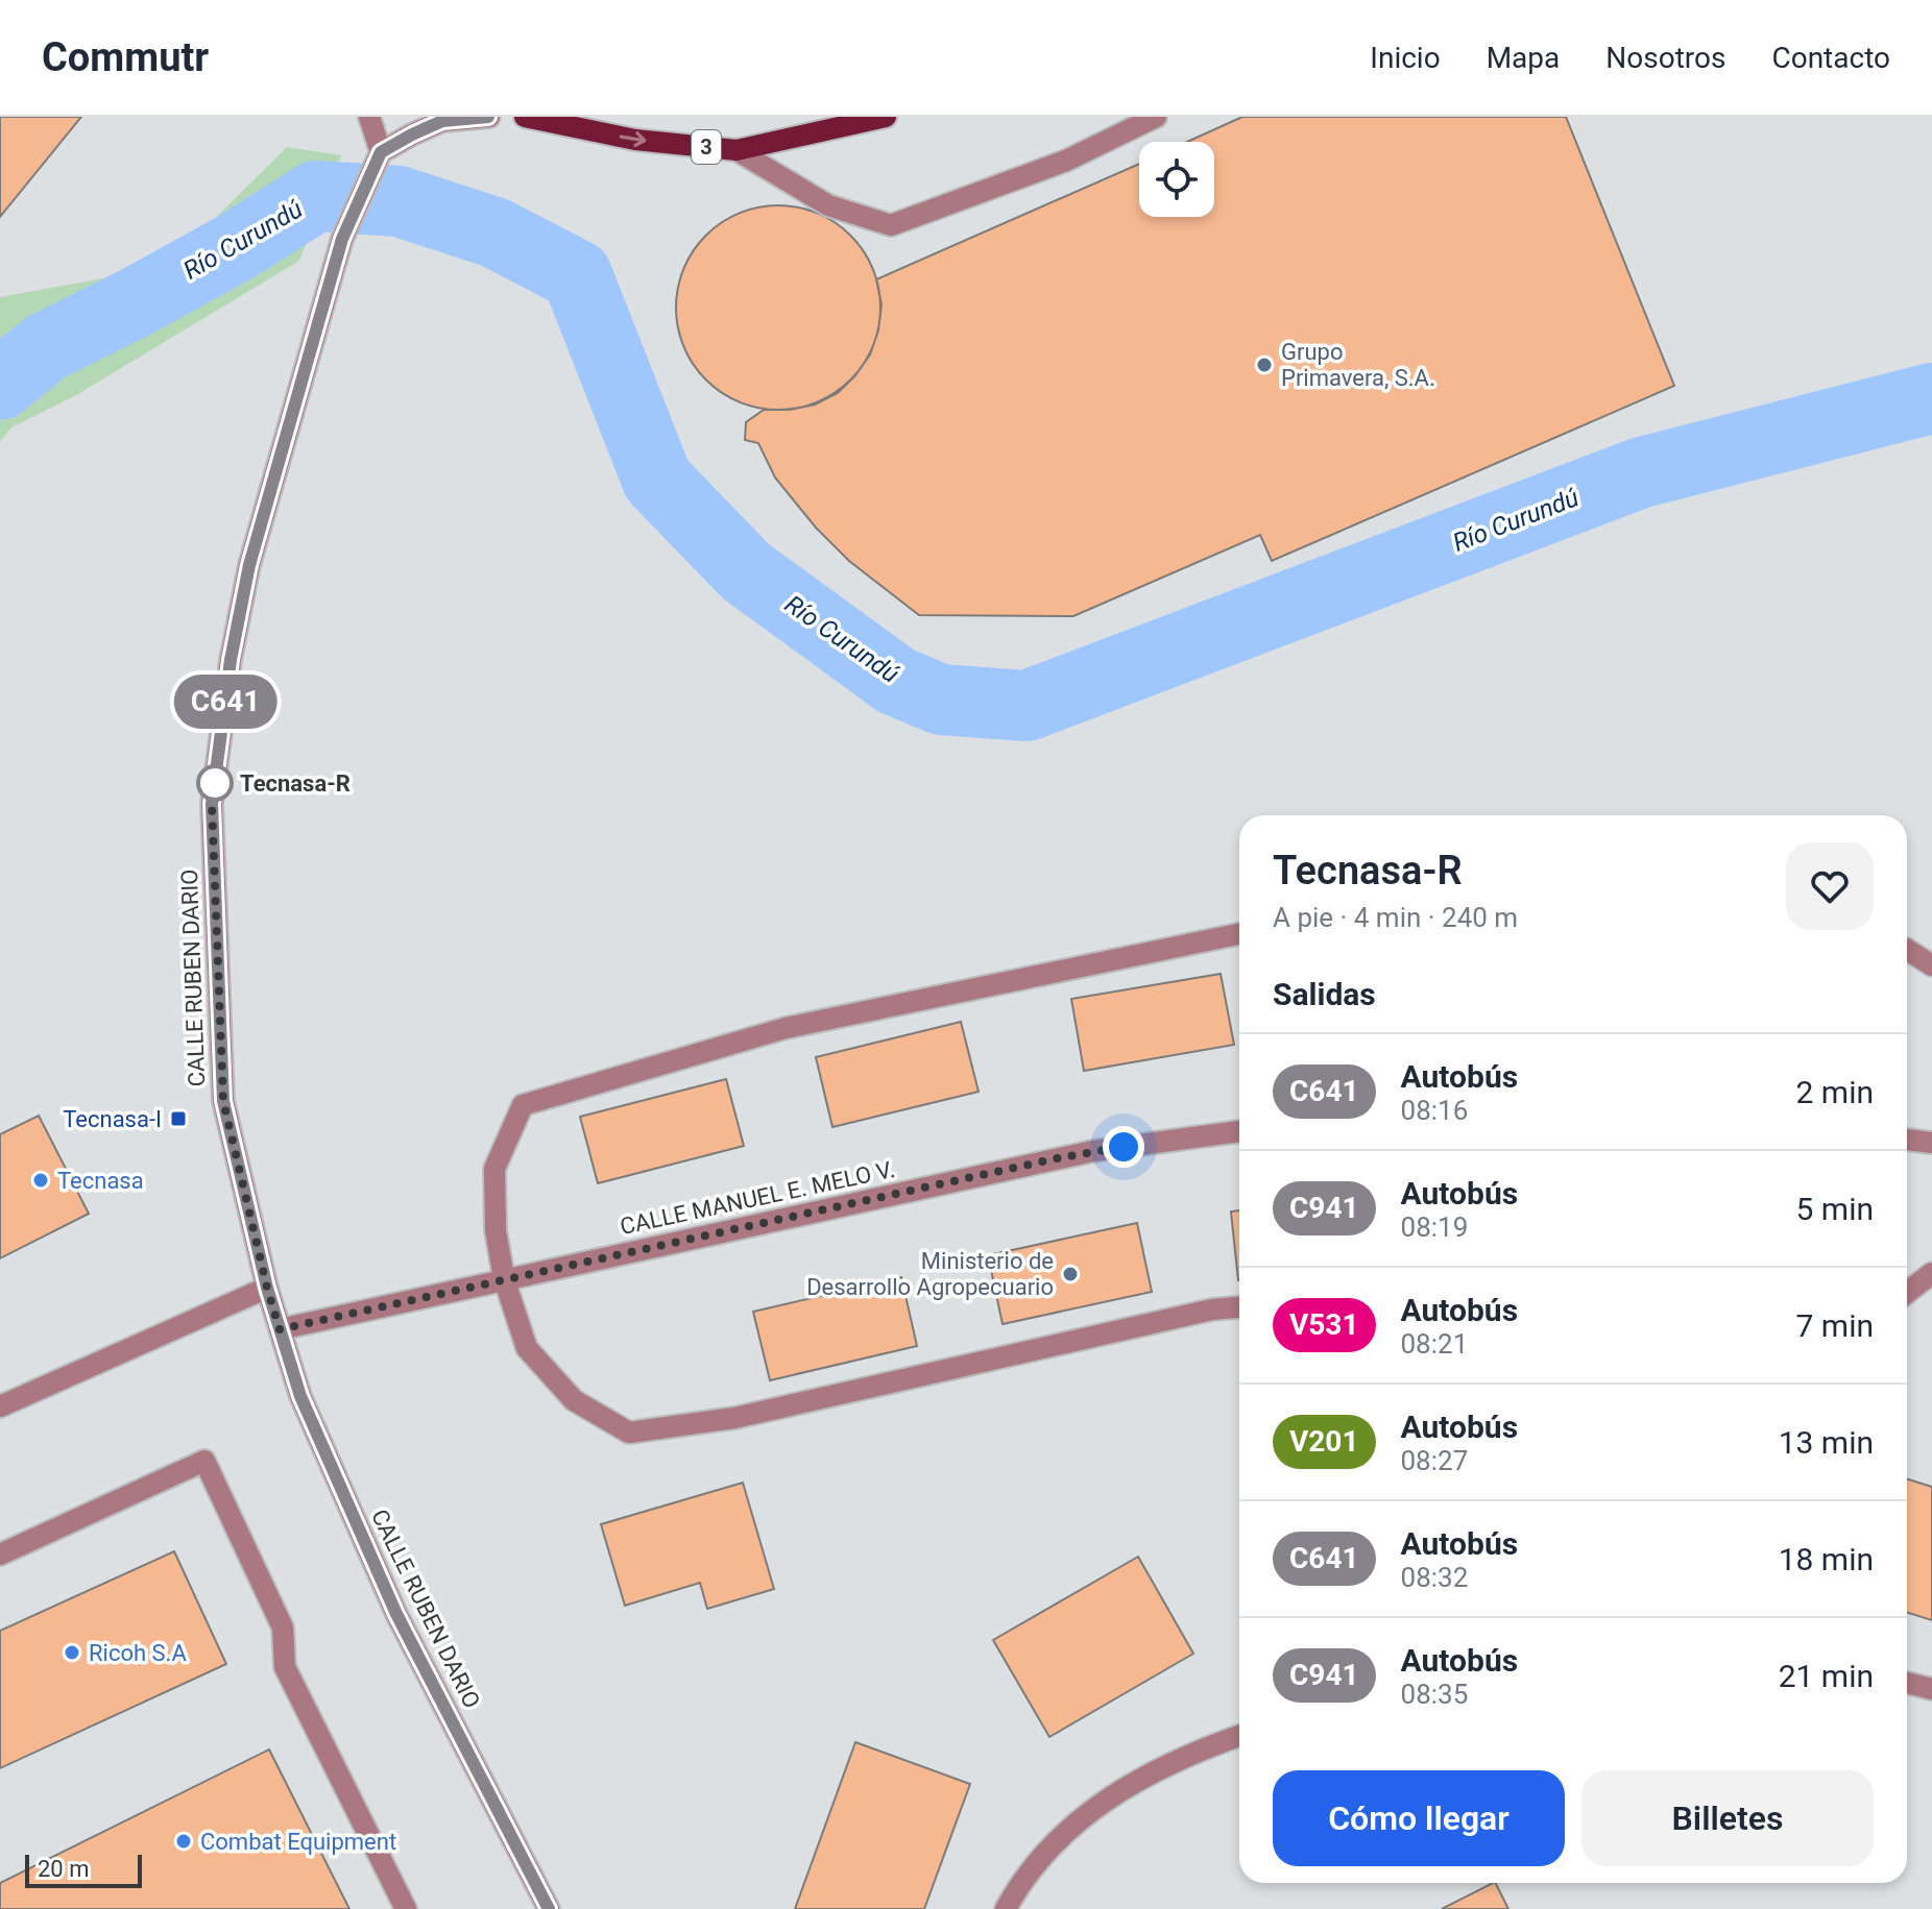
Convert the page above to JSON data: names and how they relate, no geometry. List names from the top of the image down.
{
  "streets": {
    "main road": ["3"],
    "street": ["CALLE RUBEN DARIO", "CALLE MANUEL E. MELO V."]
  },
  "crossings": [
    ["CALLE RUBEN DARIO", "CALLE MANUEL E. MELO V."]
  ],
  "water": ["Río Curundú"],
  "places": {
    "other": [
      "Grupo Primavera, S.A.",
      "Tecnasa-R",
      "Tecnasa",
      "Ministerio de Desarrollo Agropecuario",
      "Ricoh S.A",
      "Combat Equipment"
    ],
    "transit": ["Tecnasa-I"]
  },
  "lines": ["bus line C641"],
  "scale_bar": "20 m",
  "page": {
    "header": "Commutr",
    "nav": [
      "Inicio",
      "Mapa",
      "Nosotros",
      "Contacto"
    ],
    "on_map": "C641",
    "heading": [
      ["Tecnasa-R", "A pie · 4 min · 240 m"],
      "Salidas"
    ],
    "list": [
      {
        "mark": "C641",
        "name": "Autobús",
        "note": "08:16",
        "value": "2 min"
      },
      {
        "mark": "C941",
        "name": "Autobús",
        "note": "08:19",
        "value": "5 min"
      },
      {
        "mark": "V531",
        "name": "Autobús",
        "note": "08:21",
        "value": "7 min"
      },
      {
        "mark": "V201",
        "name": "Autobús",
        "note": "08:27",
        "value": "13 min"
      },
      {
        "mark": "C641",
        "name": "Autobús",
        "note": "08:32",
        "value": "18 min"
      },
      {
        "mark": "C941",
        "name": "Autobús",
        "note": "08:35",
        "value": "21 min"
      }
    ],
    "buttons": ["Cómo llegar", "Billetes"],
    "scale": "20 m"
  }
}
